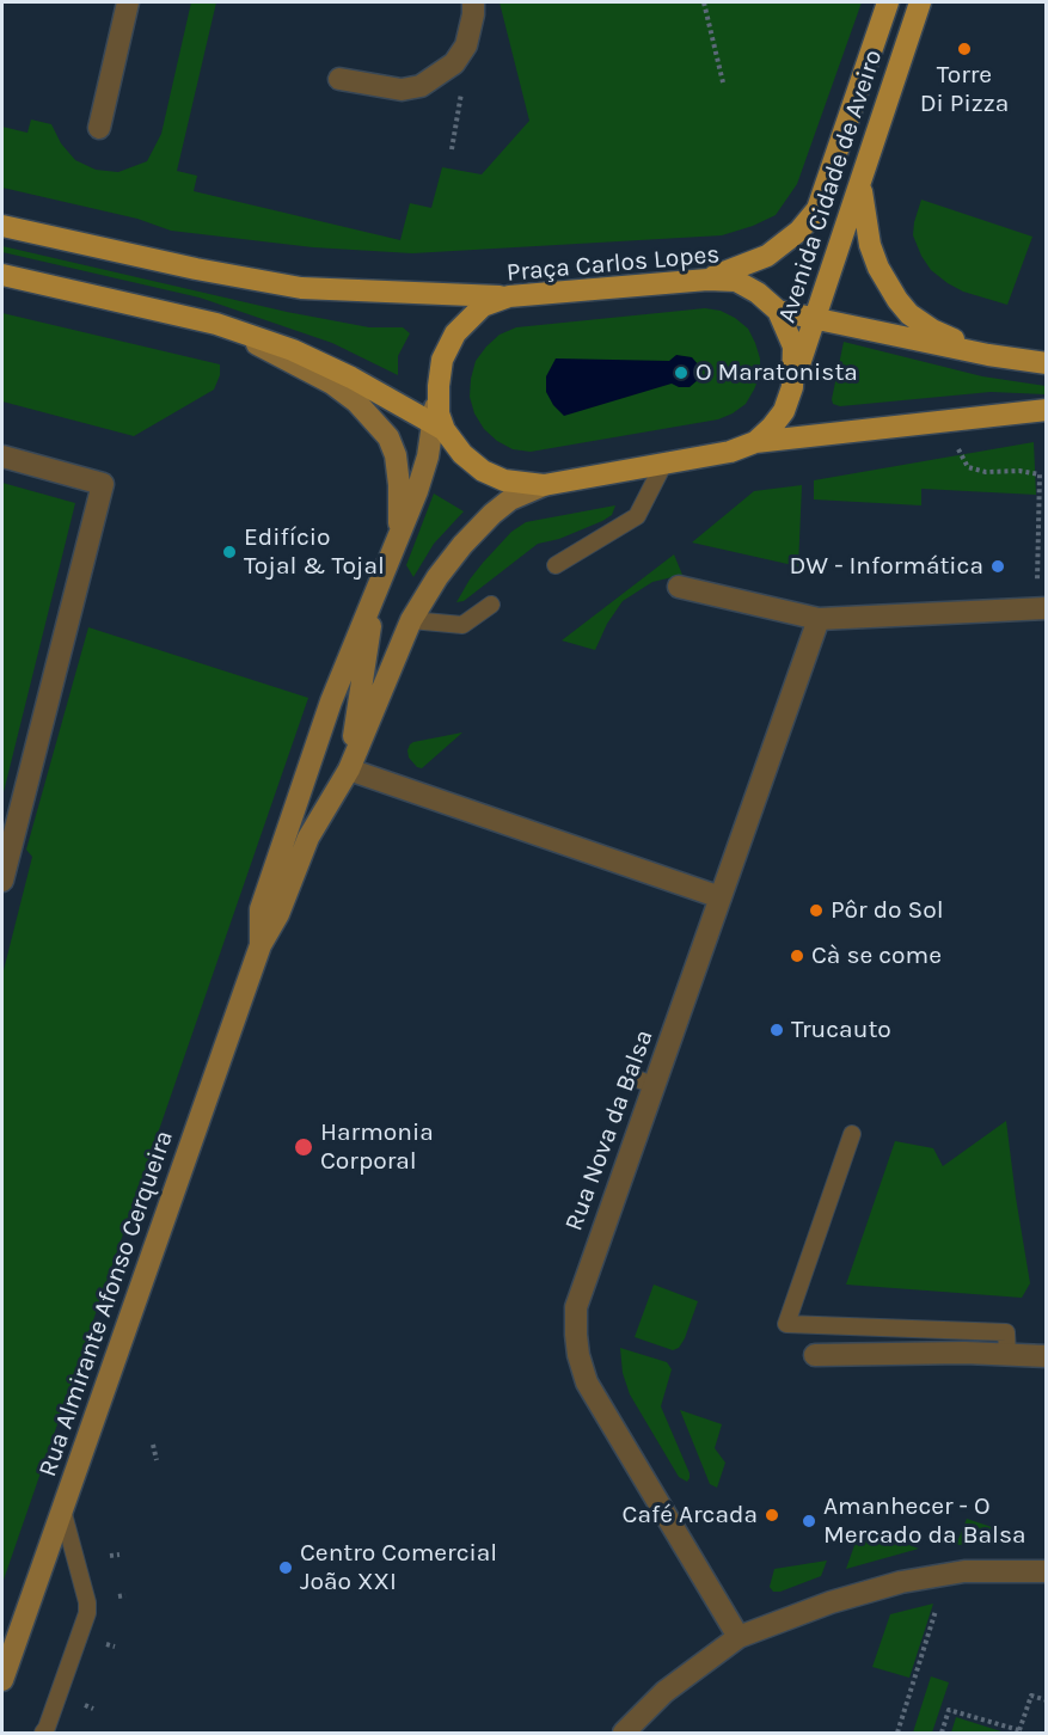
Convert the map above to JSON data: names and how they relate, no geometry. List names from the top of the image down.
{
  "streets": {
    "main road": ["Avenida Cidade de Aveiro", "Praça Carlos Lopes", "Rua Almirante Afonso Cerqueira"],
    "street": ["Rua Nova da Balsa"]
  },
  "crossings": [
    ["Avenida Cidade de Aveiro", "Praça Carlos Lopes"],
    ["Praça Carlos Lopes", "Rua Almirante Afonso Cerqueira"]
  ],
  "places": [
    "Torre Di Pizza",
    "O Maratonista",
    "Edifício Tojal & Tojal",
    "DW - Informática",
    "Pôr do Sol",
    "Cà se come",
    "Trucauto",
    "Harmonia Corporal",
    "Café Arcada",
    "Amanhecer - O Mercado da Balsa",
    "Centro Comercial João XXI"
  ]
}
